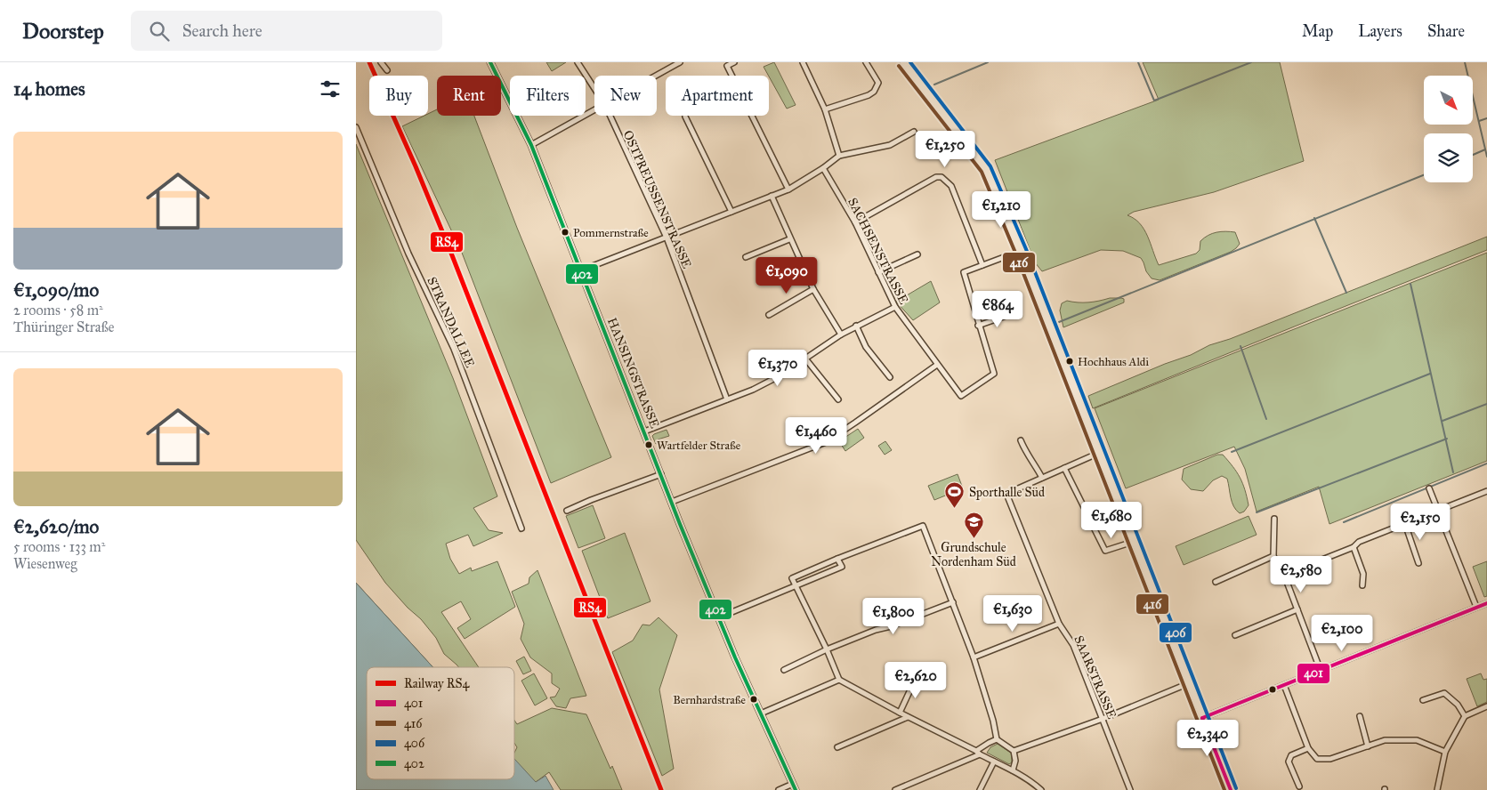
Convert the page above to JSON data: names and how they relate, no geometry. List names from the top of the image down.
{
  "streets": {
    "street": [
      "OSTPREUSSENSTRASSE",
      "SACHSENSTRASSE",
      "STRANDALLEE",
      "HANSINGSTRASSE",
      "SAARSTRASSE"
    ]
  },
  "places": {
    "other": [
      "Pommernstraße",
      "Hochhaus Aldi",
      "Wartfelder Straße",
      "Bernhardstraße"
    ],
    "sports": ["Sporthalle Süd"],
    "school or university": ["Grundschule Nordenham Süd"]
  },
  "lines": [
    "rail line RS4",
    "transit line 406",
    "transit line 402",
    "transit line 416",
    "transit line 401"
  ],
  "legend": [
    "Railway RS4",
    "401",
    "416",
    "406",
    "402"
  ],
  "north": "bottom right",
  "page": {
    "header": "Doorstep",
    "search": "Search here",
    "nav": ["Map", "Layers", "Share"],
    "heading": "14 homes",
    "chip": [
      "Buy",
      "Rent",
      "Filters",
      "New",
      "Apartment"
    ],
    "list": [
      {
        "name": "€1,090/mo",
        "note": "2 rooms · 58 m² · Thüringer Straße"
      },
      {
        "name": "€2,620/mo",
        "note": "5 rooms · 133 m² · Wiesenweg"
      }
    ],
    "price": [
      "€1,250",
      "€1,210",
      "€1,090",
      "€864",
      "€1,370",
      "€1,460",
      "€1,680",
      "€2,150",
      "€2,580",
      "€1,630",
      "€1,800",
      "€2,100",
      "€2,620",
      "€2,340"
    ]
  }
}
